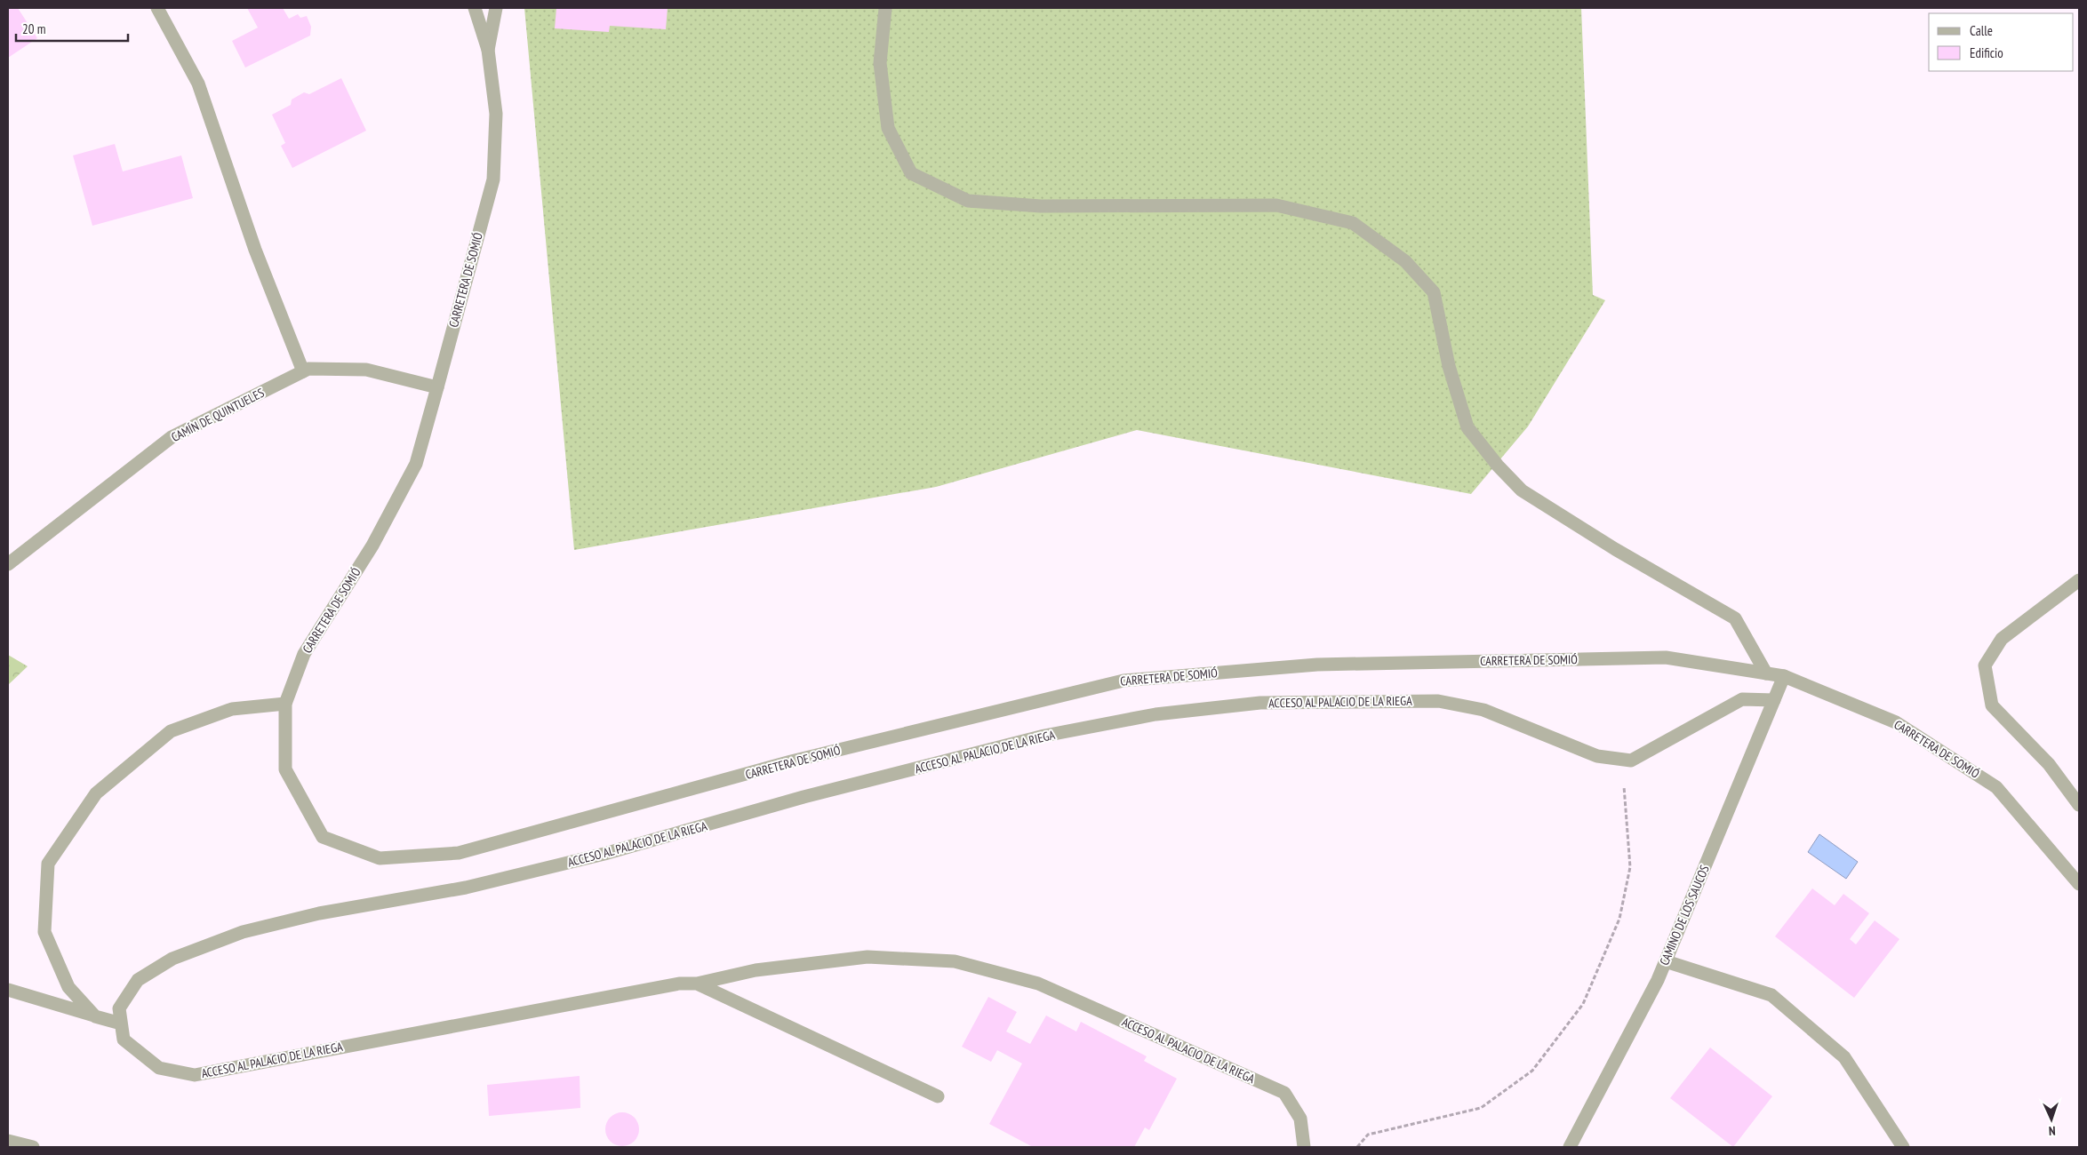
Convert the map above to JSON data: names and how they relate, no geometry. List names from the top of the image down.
{
  "streets": {
    "street": [
      "CARRETERA DE SOMIÓ",
      "CAMÍN DE QUINTUELES",
      "ACCESO AL PALACIO DE LA RIEGA",
      "CAMINO DE LOS SAUCOS"
    ]
  },
  "crossings": [
    ["CARRETERA DE SOMIÓ", "CAMÍN DE QUINTUELES"],
    ["CARRETERA DE SOMIÓ", "CAMINO DE LOS SAUCOS"]
  ],
  "legend": ["Calle", "Edificio"],
  "scale_bar": "20 m",
  "north": "bottom"
}
